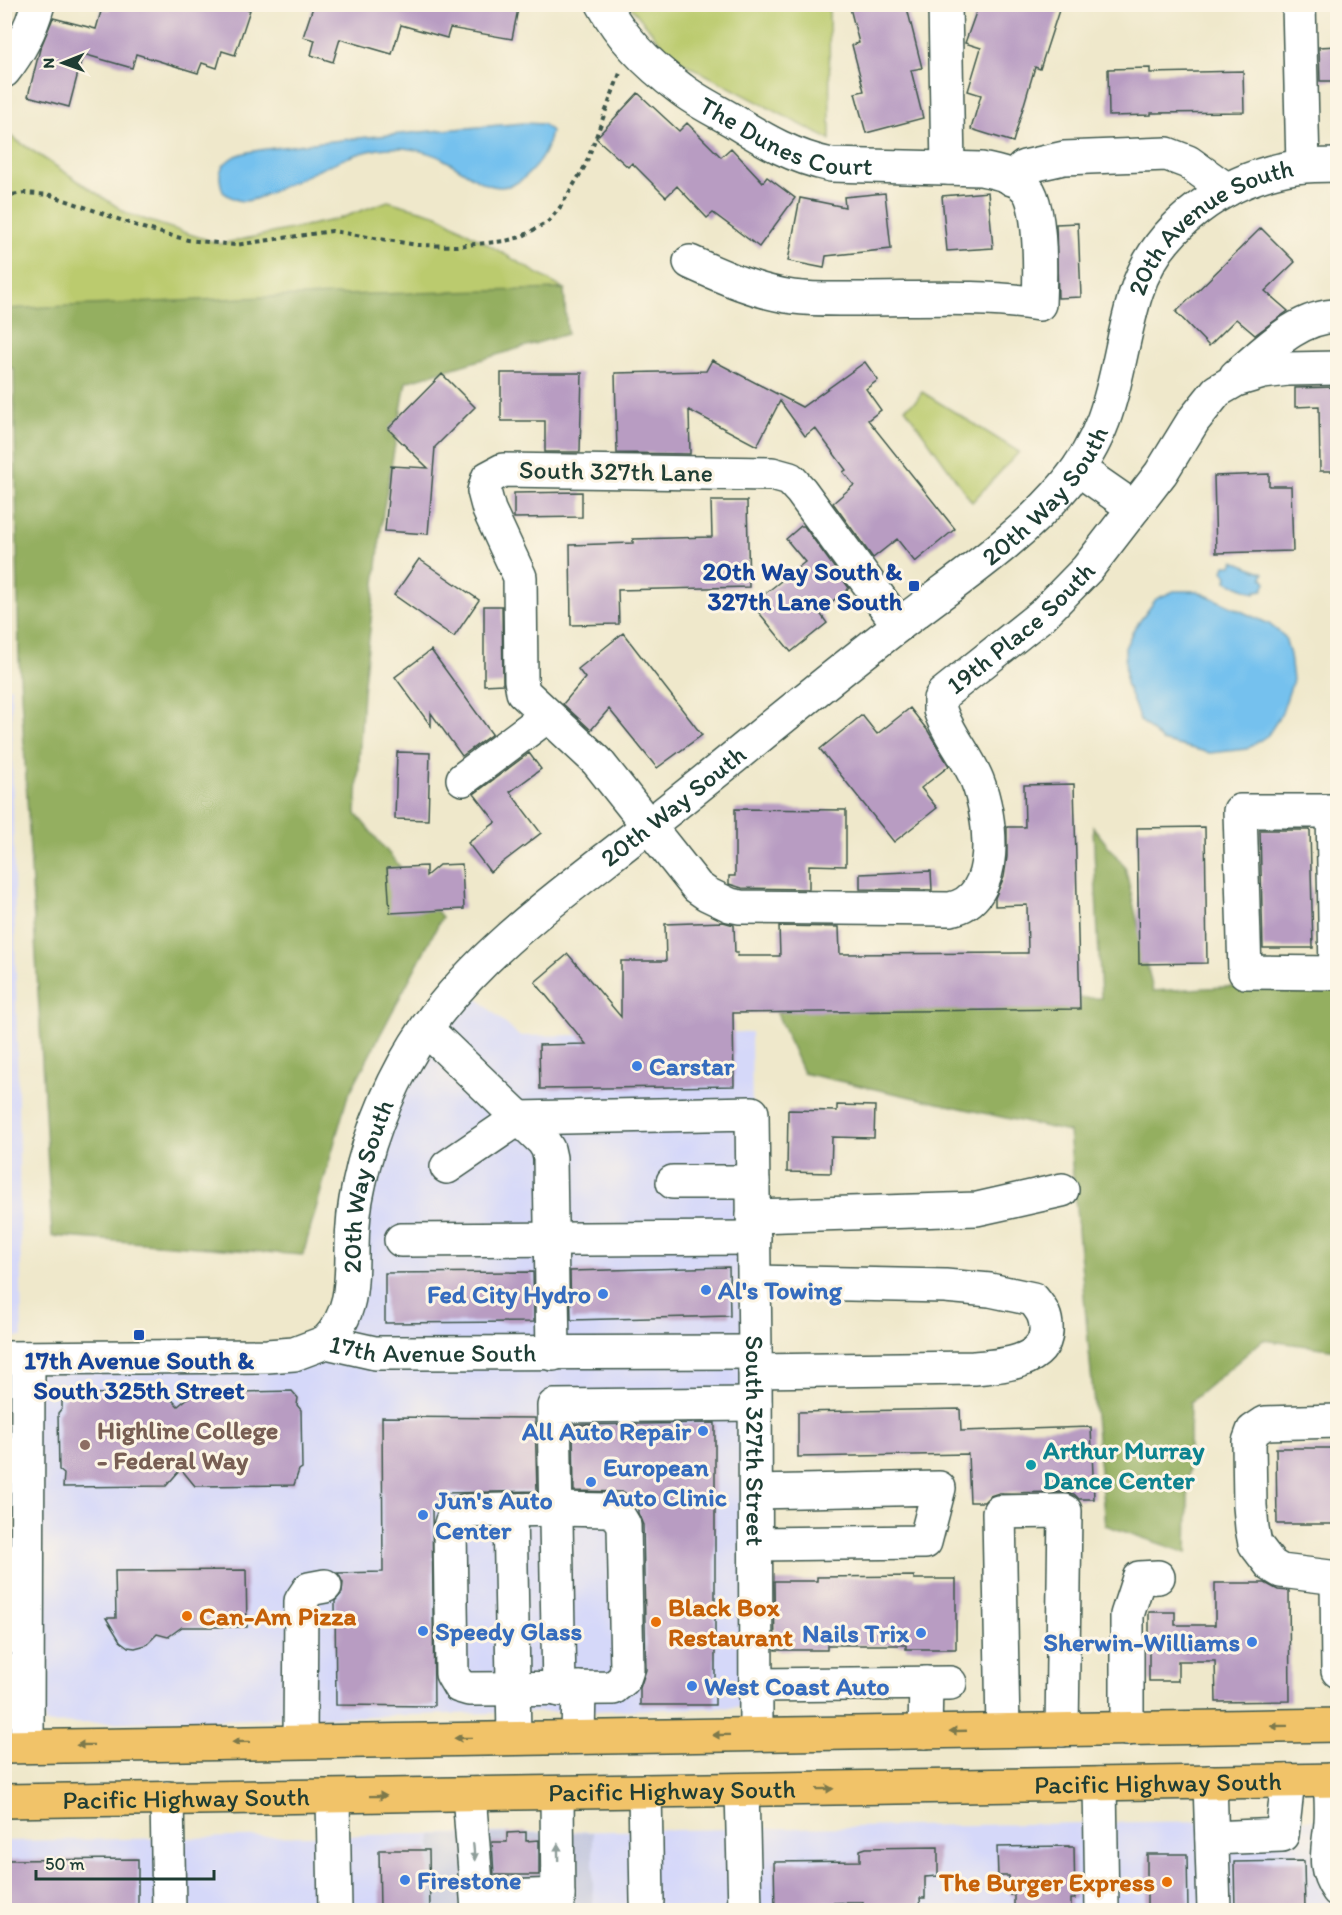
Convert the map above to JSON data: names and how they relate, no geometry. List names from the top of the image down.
{
  "streets": {
    "main road": ["Pacific Highway South"],
    "street": [
      "The Dunes Court",
      "20th Avenue South",
      "South 327th Lane",
      "20th Way South",
      "19th Place South",
      "17th Avenue South",
      "South 327th Street"
    ]
  },
  "crossings": [
    ["20th Avenue South", "20th Way South"],
    ["South 327th Lane", "20th Way South"],
    ["South 327th Lane", "19th Place South"],
    ["20th Way South", "19th Place South"],
    ["20th Way South", "17th Avenue South"],
    ["17th Avenue South", "South 327th Street"]
  ],
  "places": {
    "transit": ["20th Way South & 327th Lane South", "17th Avenue South & South 325th Street"],
    "other": [
      "Carstar",
      "Al's Towing",
      "Fed City Hydro",
      "All Auto Repair",
      "Highline College - Federal Way",
      "Arthur Murray Dance Center",
      "European Auto Clinic",
      "Jun's Auto Center",
      "Can-Am Pizza",
      "Black Box Restaurant",
      "Speedy Glass",
      "Nails Trix",
      "Sherwin-Williams",
      "West Coast Auto",
      "Firestone",
      "The Burger Express"
    ]
  },
  "scale_bar": "50 m",
  "north": "left"
}
